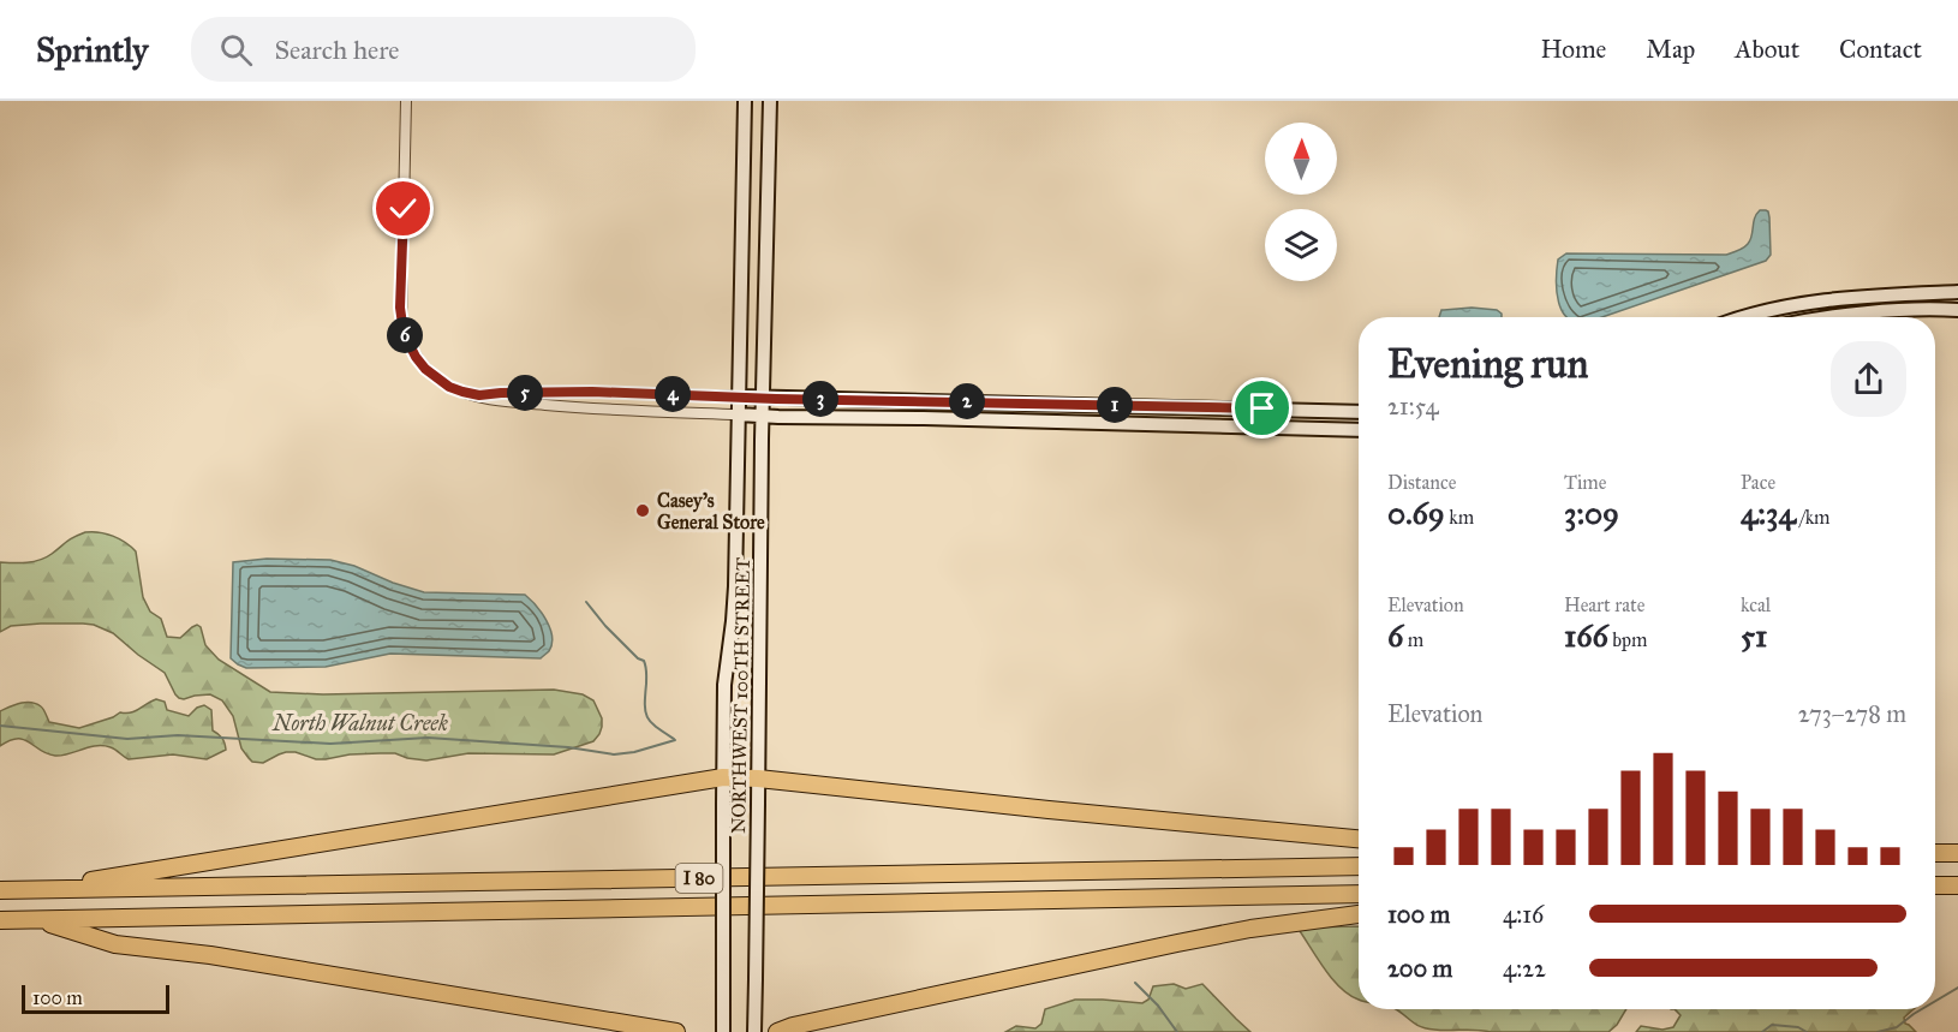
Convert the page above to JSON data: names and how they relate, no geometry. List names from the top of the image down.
{
  "streets": {
    "highway": ["I 80"],
    "street": ["NORTHWEST 100TH STREET"]
  },
  "water": ["North Walnut Creek"],
  "places": ["Casey's General Store"],
  "scale_bar": "100 m",
  "north": "top",
  "page": {
    "header": "Sprintly",
    "search": "Search here",
    "nav": [
      "Home",
      "Map",
      "About",
      "Contact"
    ],
    "pins": [
      "6",
      "5",
      "4",
      "3",
      "2",
      "1"
    ],
    "heading": ["Evening run", "21:54"],
    "stats": [
      ["Distance", "0.69 km"],
      ["Time", "3:09"],
      ["Pace", "4:34 /km"],
      ["Elevation", "6 m"],
      ["Heart rate", "166 bpm"],
      ["kcal", "51"]
    ],
    "chart": ["Elevation", "273–278 m"],
    "list": [
      {
        "name": "100 m",
        "note": "4:16"
      },
      {
        "name": "200 m",
        "note": "4:22"
      }
    ],
    "scale": "100 m"
  }
}
